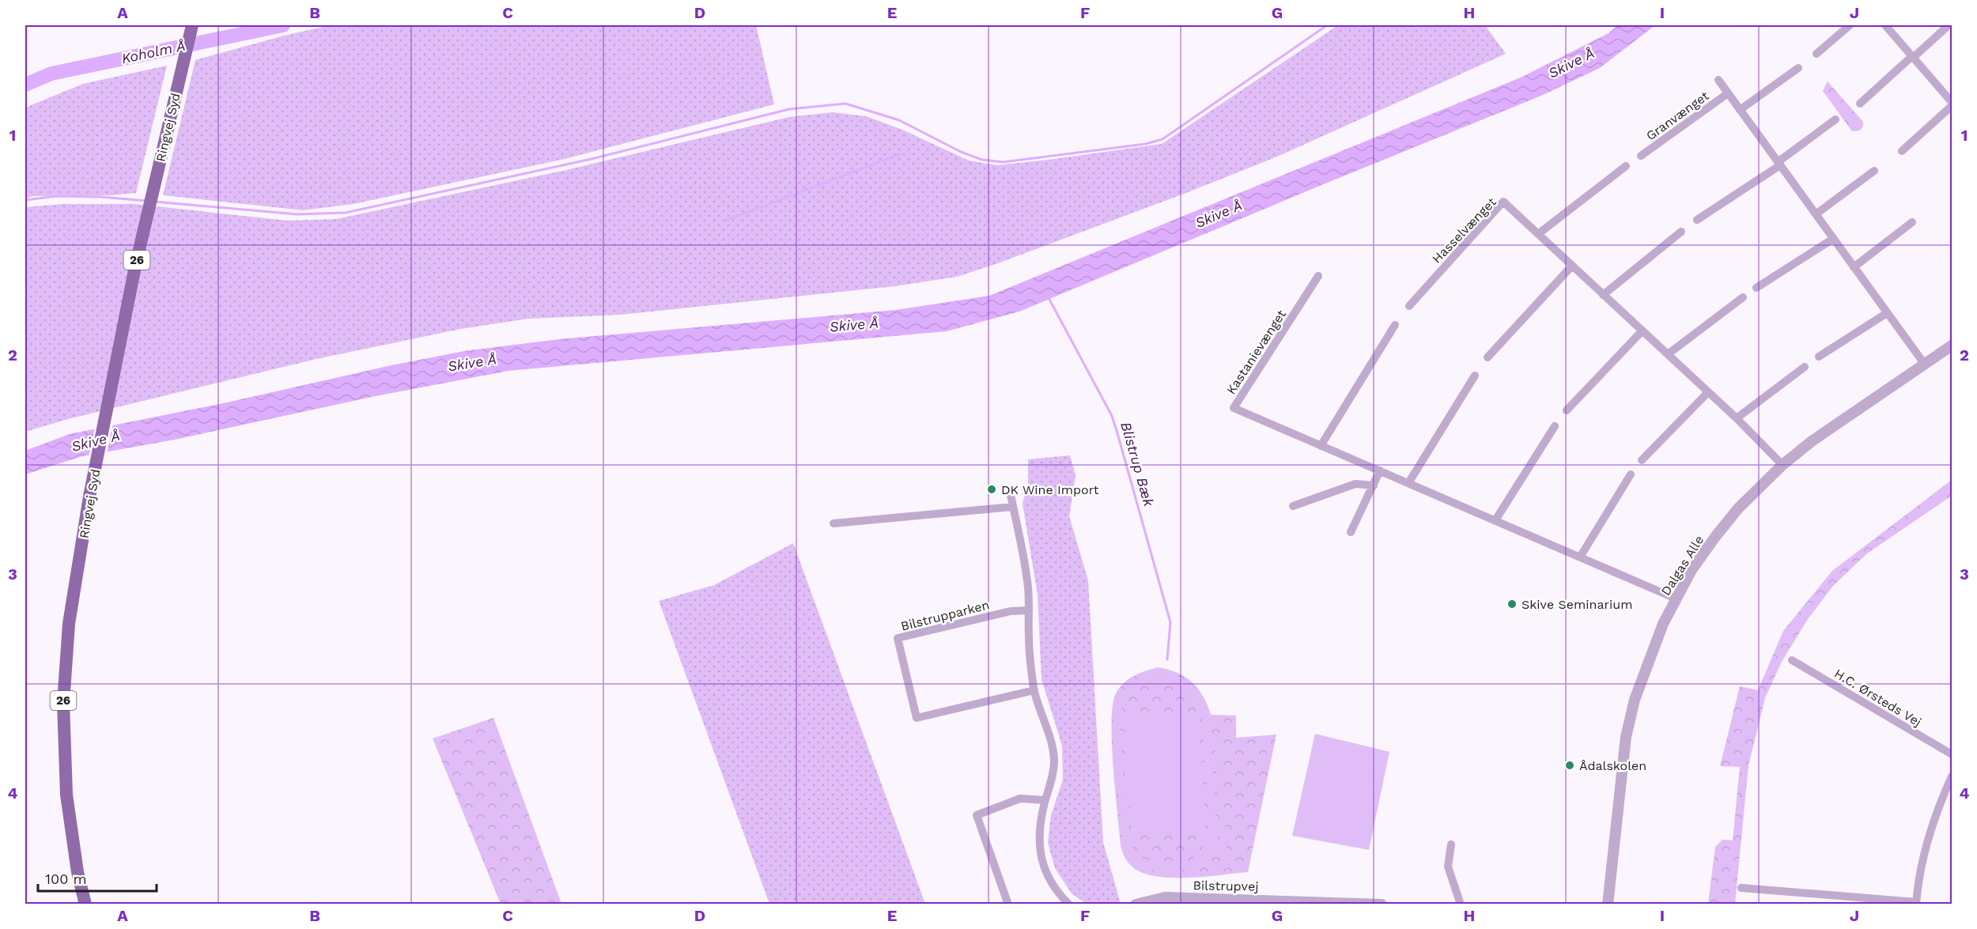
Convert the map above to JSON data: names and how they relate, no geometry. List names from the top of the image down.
{
  "streets": {
    "main road": ["Ringvej Syd", "26"],
    "street": [
      "Granvænget",
      "Hasselvænget",
      "Kastanievænget",
      "Dalgas Alle",
      "Bilstrupparken",
      "H.C. Ørsteds Vej",
      "Bilstrupvej"
    ]
  },
  "crossings": [
    ["Granvænget", "Dalgas Alle"],
    ["Hasselvænget", "Dalgas Alle"],
    ["Kastanievænget", "Dalgas Alle"]
  ],
  "water": ["Koholm Å", "Skive Å", "Blistrup Bæk"],
  "places": ["DK Wine Import", "Skive Seminarium", "Ådalskolen"],
  "scale_bar": "100 m",
  "grid": {
    "columns": [
      "A",
      "B",
      "C",
      "D",
      "E",
      "F",
      "G",
      "H",
      "I",
      "J"
    ],
    "rows": [
      "1",
      "2",
      "3",
      "4"
    ]
  }
}
